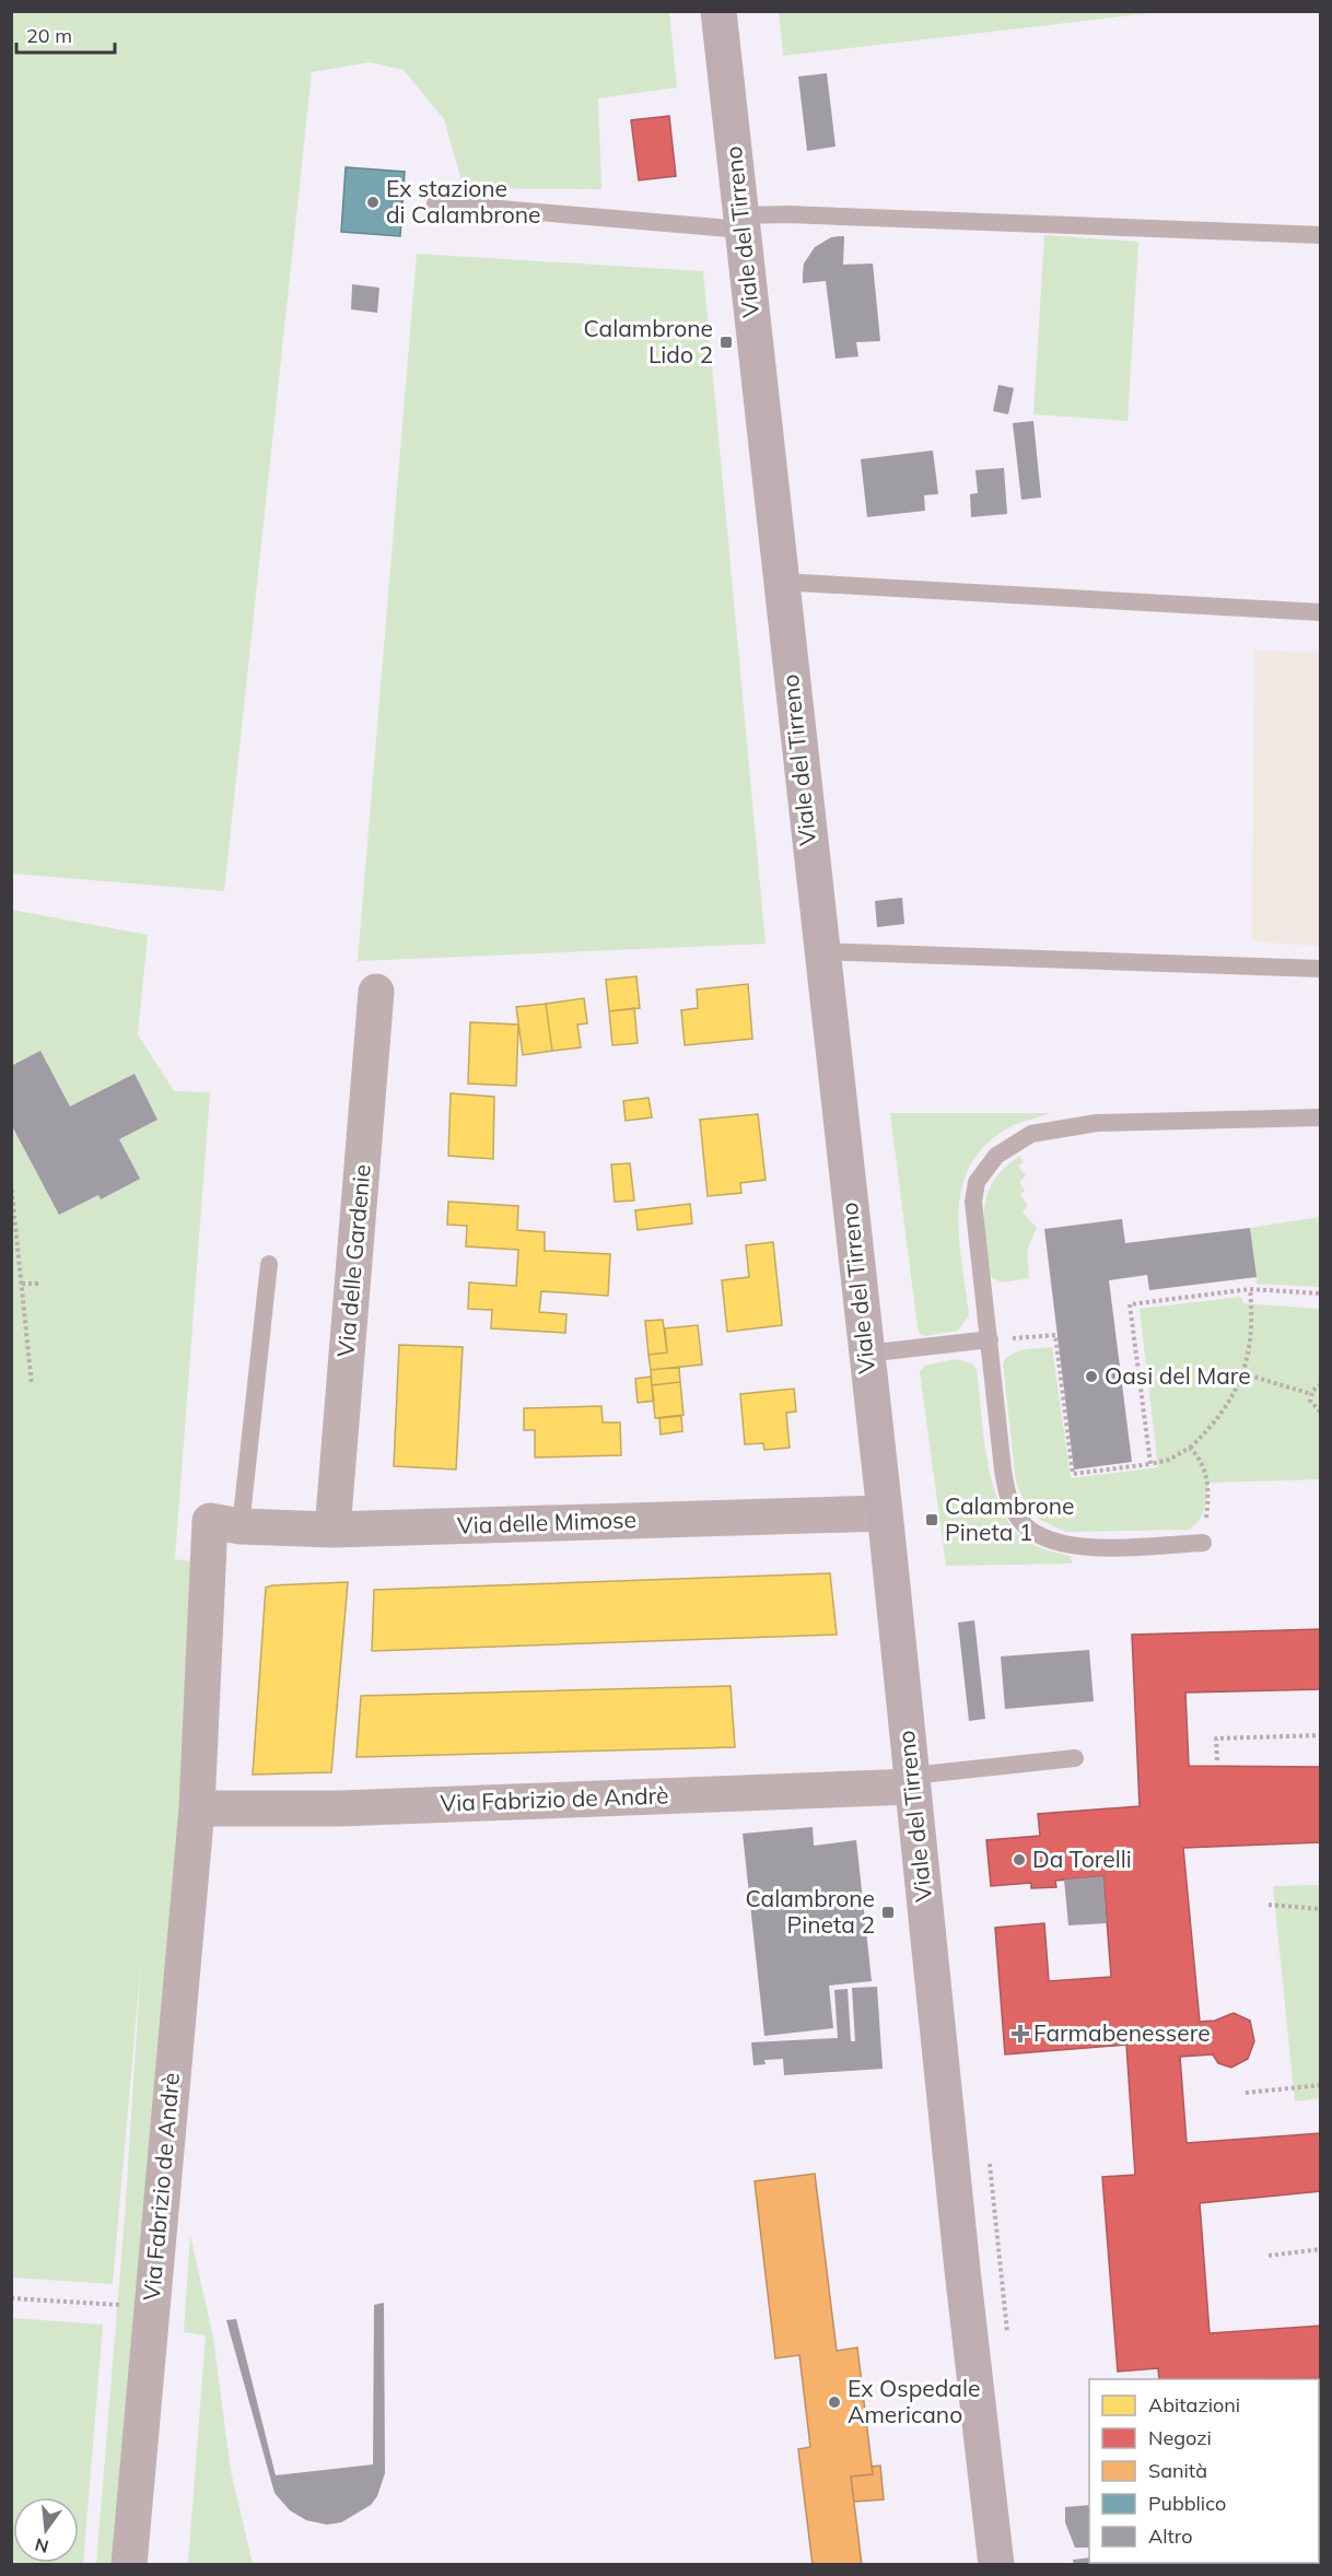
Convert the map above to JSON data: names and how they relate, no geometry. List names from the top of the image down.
{
  "streets": {
    "main road": ["Viale del Tirreno"],
    "street": ["Via delle Gardenie", "Via delle Mimose", "Via Fabrizio de Andrè"]
  },
  "crossings": [
    ["Viale del Tirreno", "Via delle Mimose"],
    ["Viale del Tirreno", "Via Fabrizio de Andrè"],
    ["Via delle Gardenie", "Via delle Mimose"],
    ["Via delle Mimose", "Via Fabrizio de Andrè"]
  ],
  "places": {
    "other": [
      "Ex stazione di Calambrone",
      "Oasi del Mare",
      "Da Torelli",
      "Ex Ospedale Americano"
    ],
    "transit": ["Calambrone Lido 2", "Calambrone Pineta 1", "Calambrone Pineta 2"],
    "health": ["Farmabenessere"]
  },
  "legend": [
    "Abitazioni",
    "Negozi",
    "Sanità",
    "Pubblico",
    "Altro"
  ],
  "scale_bar": "20 m",
  "north": "bottom"
}
